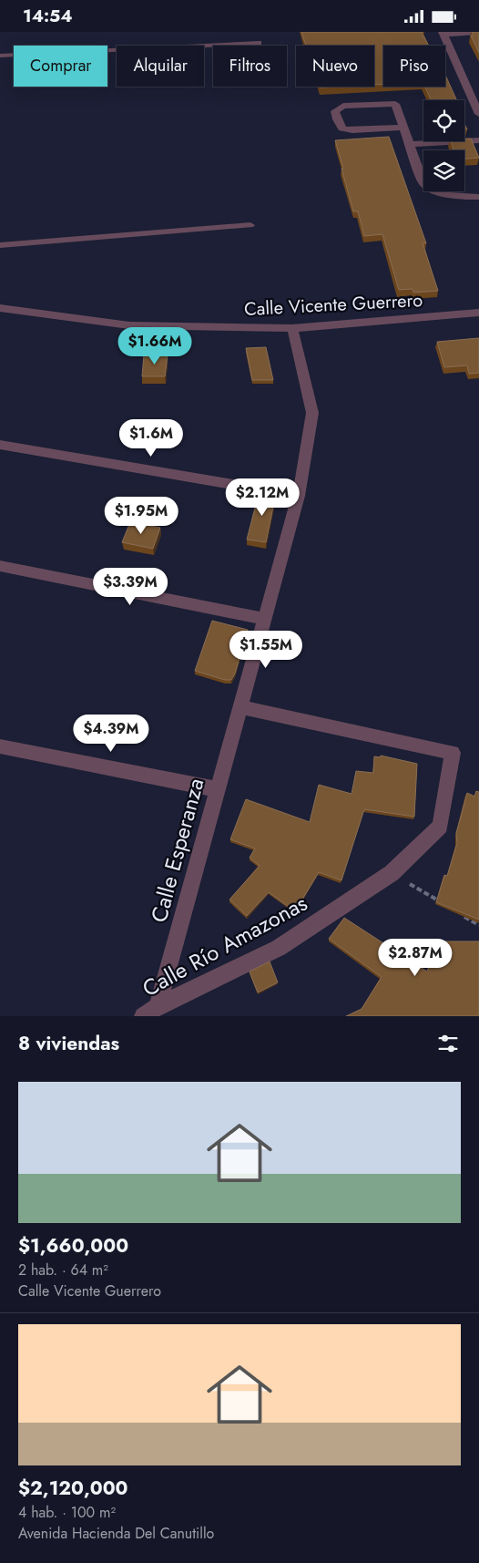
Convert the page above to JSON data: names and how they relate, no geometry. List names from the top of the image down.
{
  "streets": {
    "street": ["Calle Vicente Guerrero", "Calle Esperanza", "Calle Río Amazonas"]
  },
  "crossings": [
    ["Calle Vicente Guerrero", "Calle Esperanza"],
    ["Calle Esperanza", "Calle Río Amazonas"]
  ],
  "page": {
    "status": "14:54",
    "chip": [
      "Comprar",
      "Alquilar",
      "Filtros",
      "Nuevo",
      "Piso"
    ],
    "price": [
      "$1.66M",
      "$1.6M",
      "$2.12M",
      "$1.95M",
      "$3.39M",
      "$1.55M",
      "$4.39M",
      "$2.87M"
    ],
    "heading": "8 viviendas",
    "list": [
      {
        "name": "$1,660,000",
        "note": "2 hab. · 64 m² · Calle Vicente Guerrero"
      },
      {
        "name": "$2,120,000",
        "note": "4 hab. · 100 m² · Avenida Hacienda Del Canutillo"
      }
    ]
  }
}
